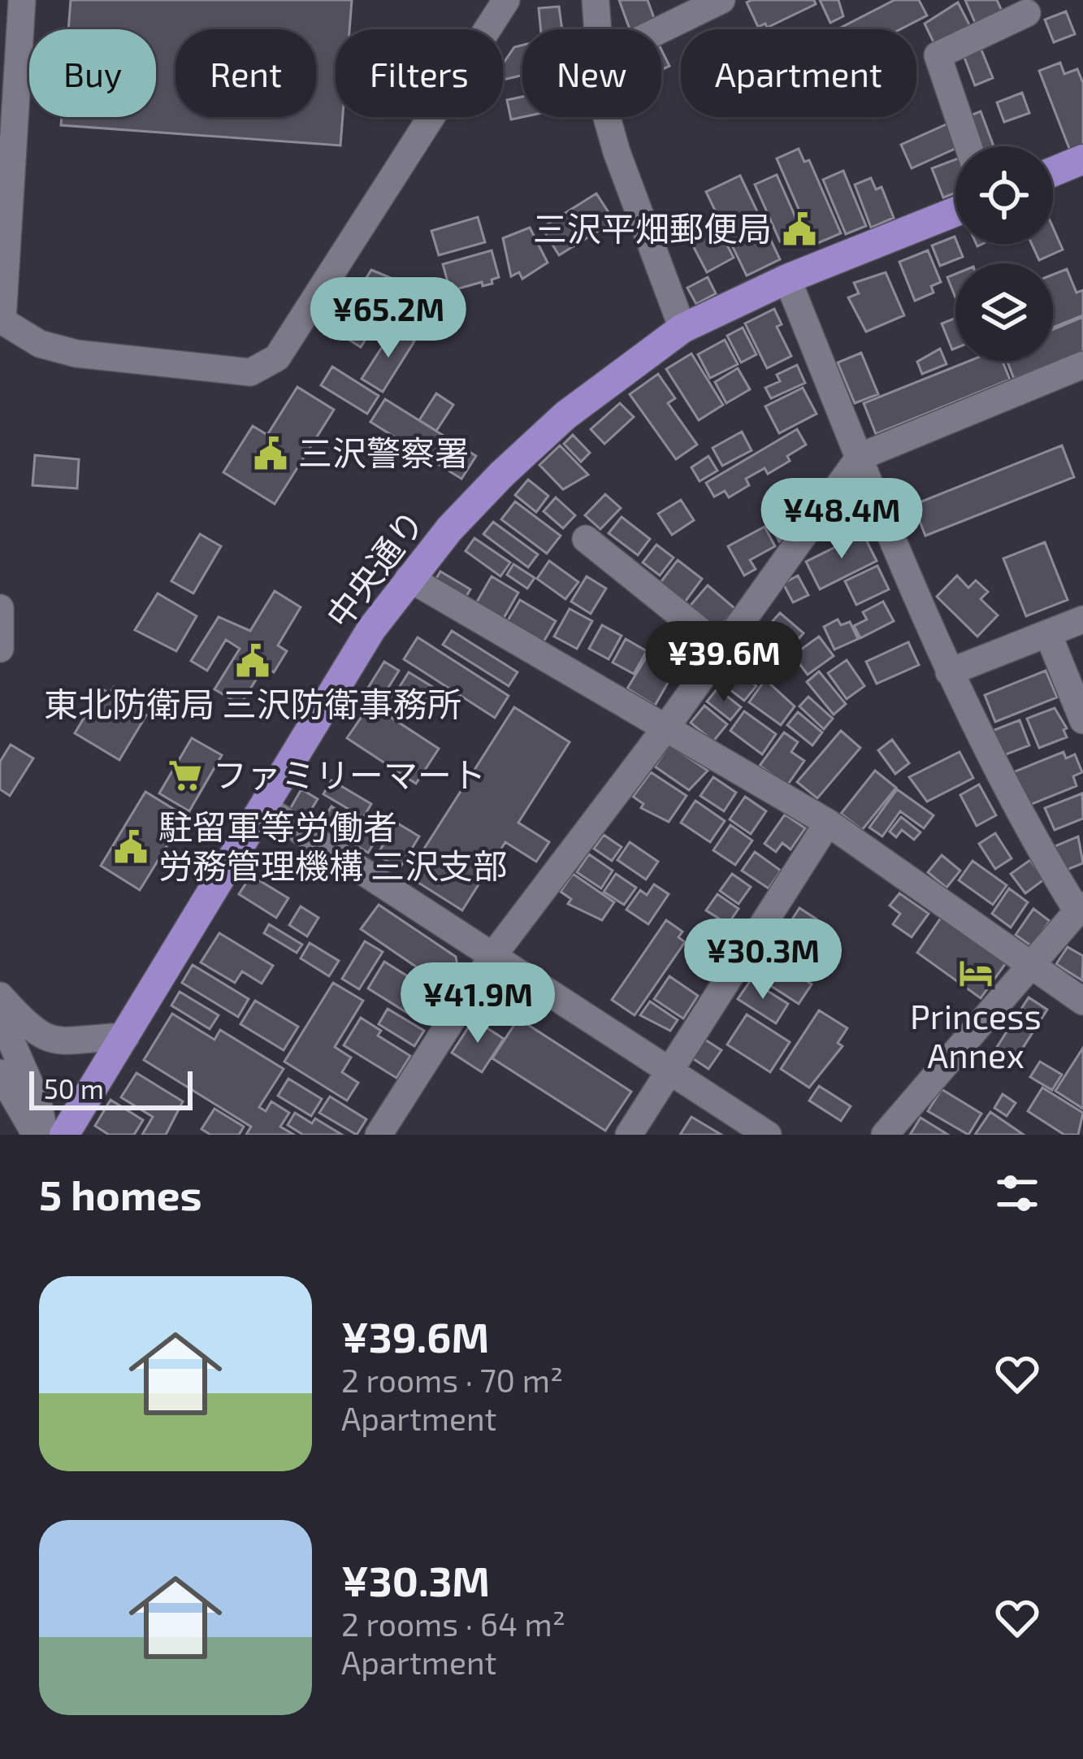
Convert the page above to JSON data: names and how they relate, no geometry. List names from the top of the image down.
{
  "streets": {
    "main road": ["中央通り"]
  },
  "places": {
    "public building": [
      "三沢平畑郵便局",
      "三沢警察署",
      "東北防衛局 三沢防衛事務所",
      "駐留軍等労働者 労務管理機構 三沢支部"
    ],
    "supermarket": ["ファミリーマート"],
    "hotel": ["Princess Annex"]
  },
  "scale_bar": "50 m",
  "page": {
    "chip": [
      "Buy",
      "Rent",
      "Filters",
      "New",
      "Apartment"
    ],
    "price": [
      "¥65.2M",
      "¥48.4M",
      "¥39.6M",
      "¥30.3M",
      "¥41.9M"
    ],
    "scale": "50 m",
    "heading": "5 homes",
    "list": [
      {
        "name": "¥39.6M",
        "note": "2 rooms · 70 m² · Apartment"
      },
      {
        "name": "¥30.3M",
        "note": "2 rooms · 64 m² · Apartment"
      }
    ]
  }
}
